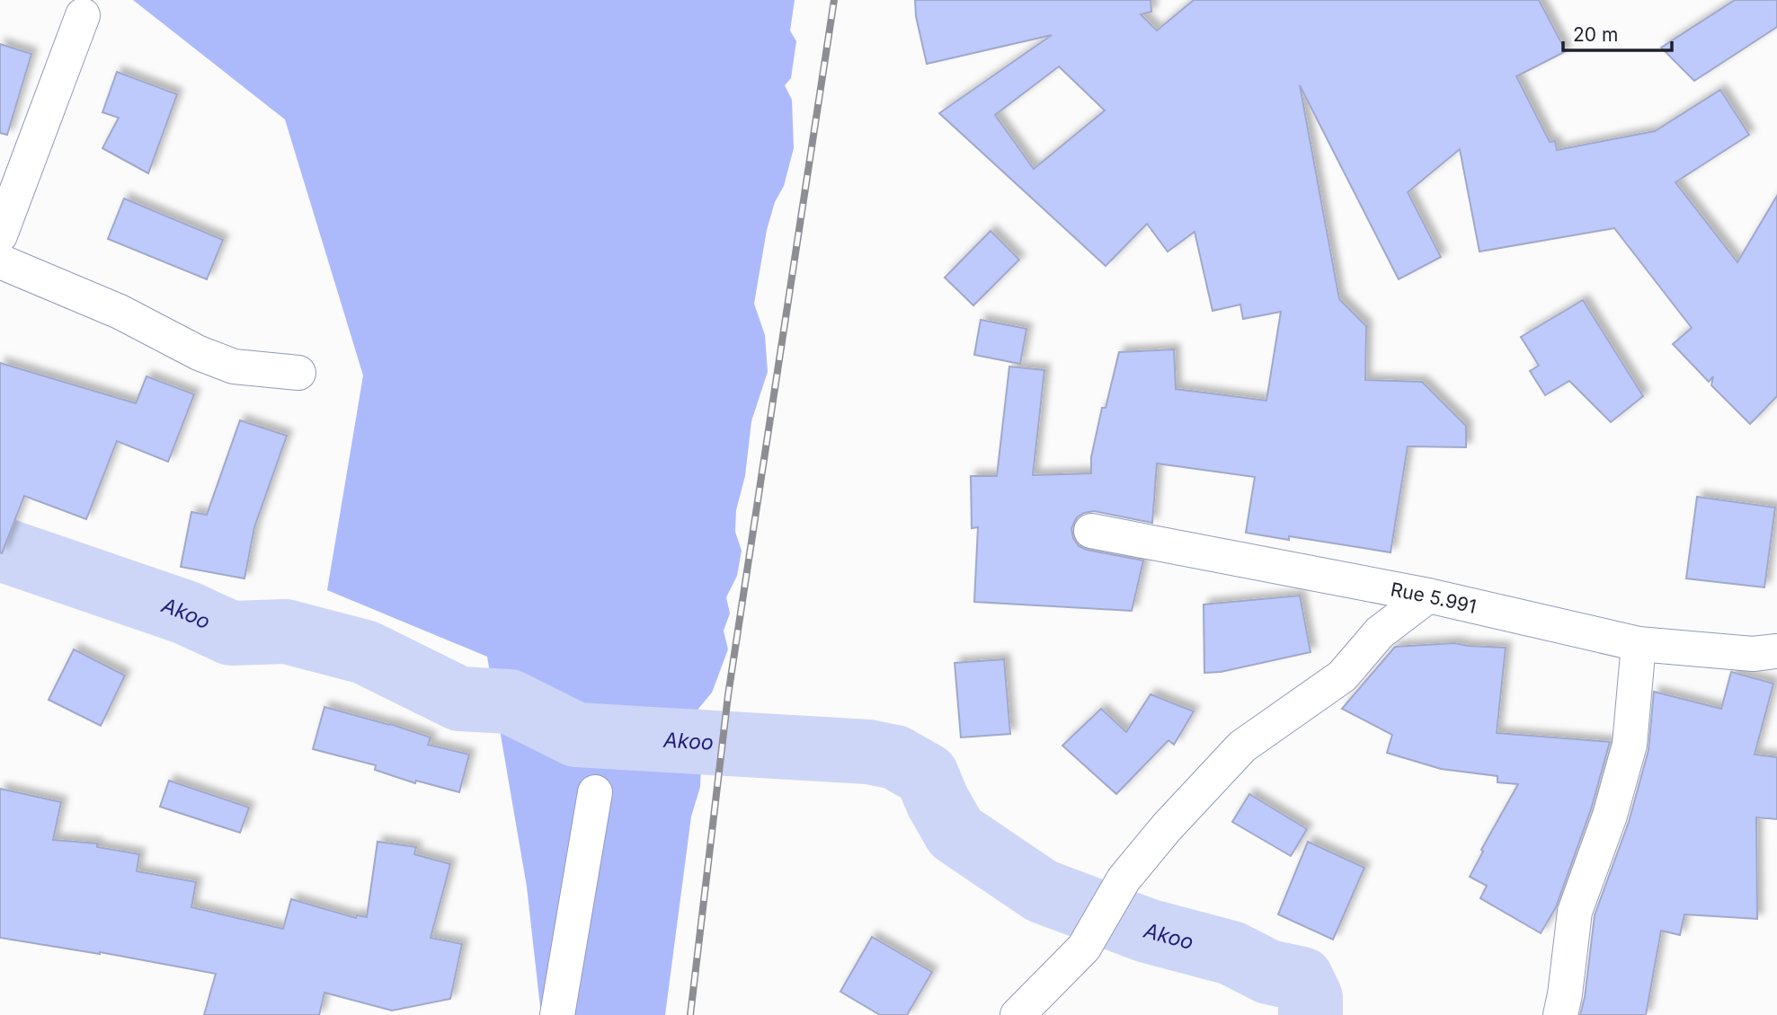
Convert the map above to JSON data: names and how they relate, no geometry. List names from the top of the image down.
{
  "streets": {
    "street": ["Rue 5.991"]
  },
  "water": ["Akoo"],
  "scale_bar": "20 m"
}
